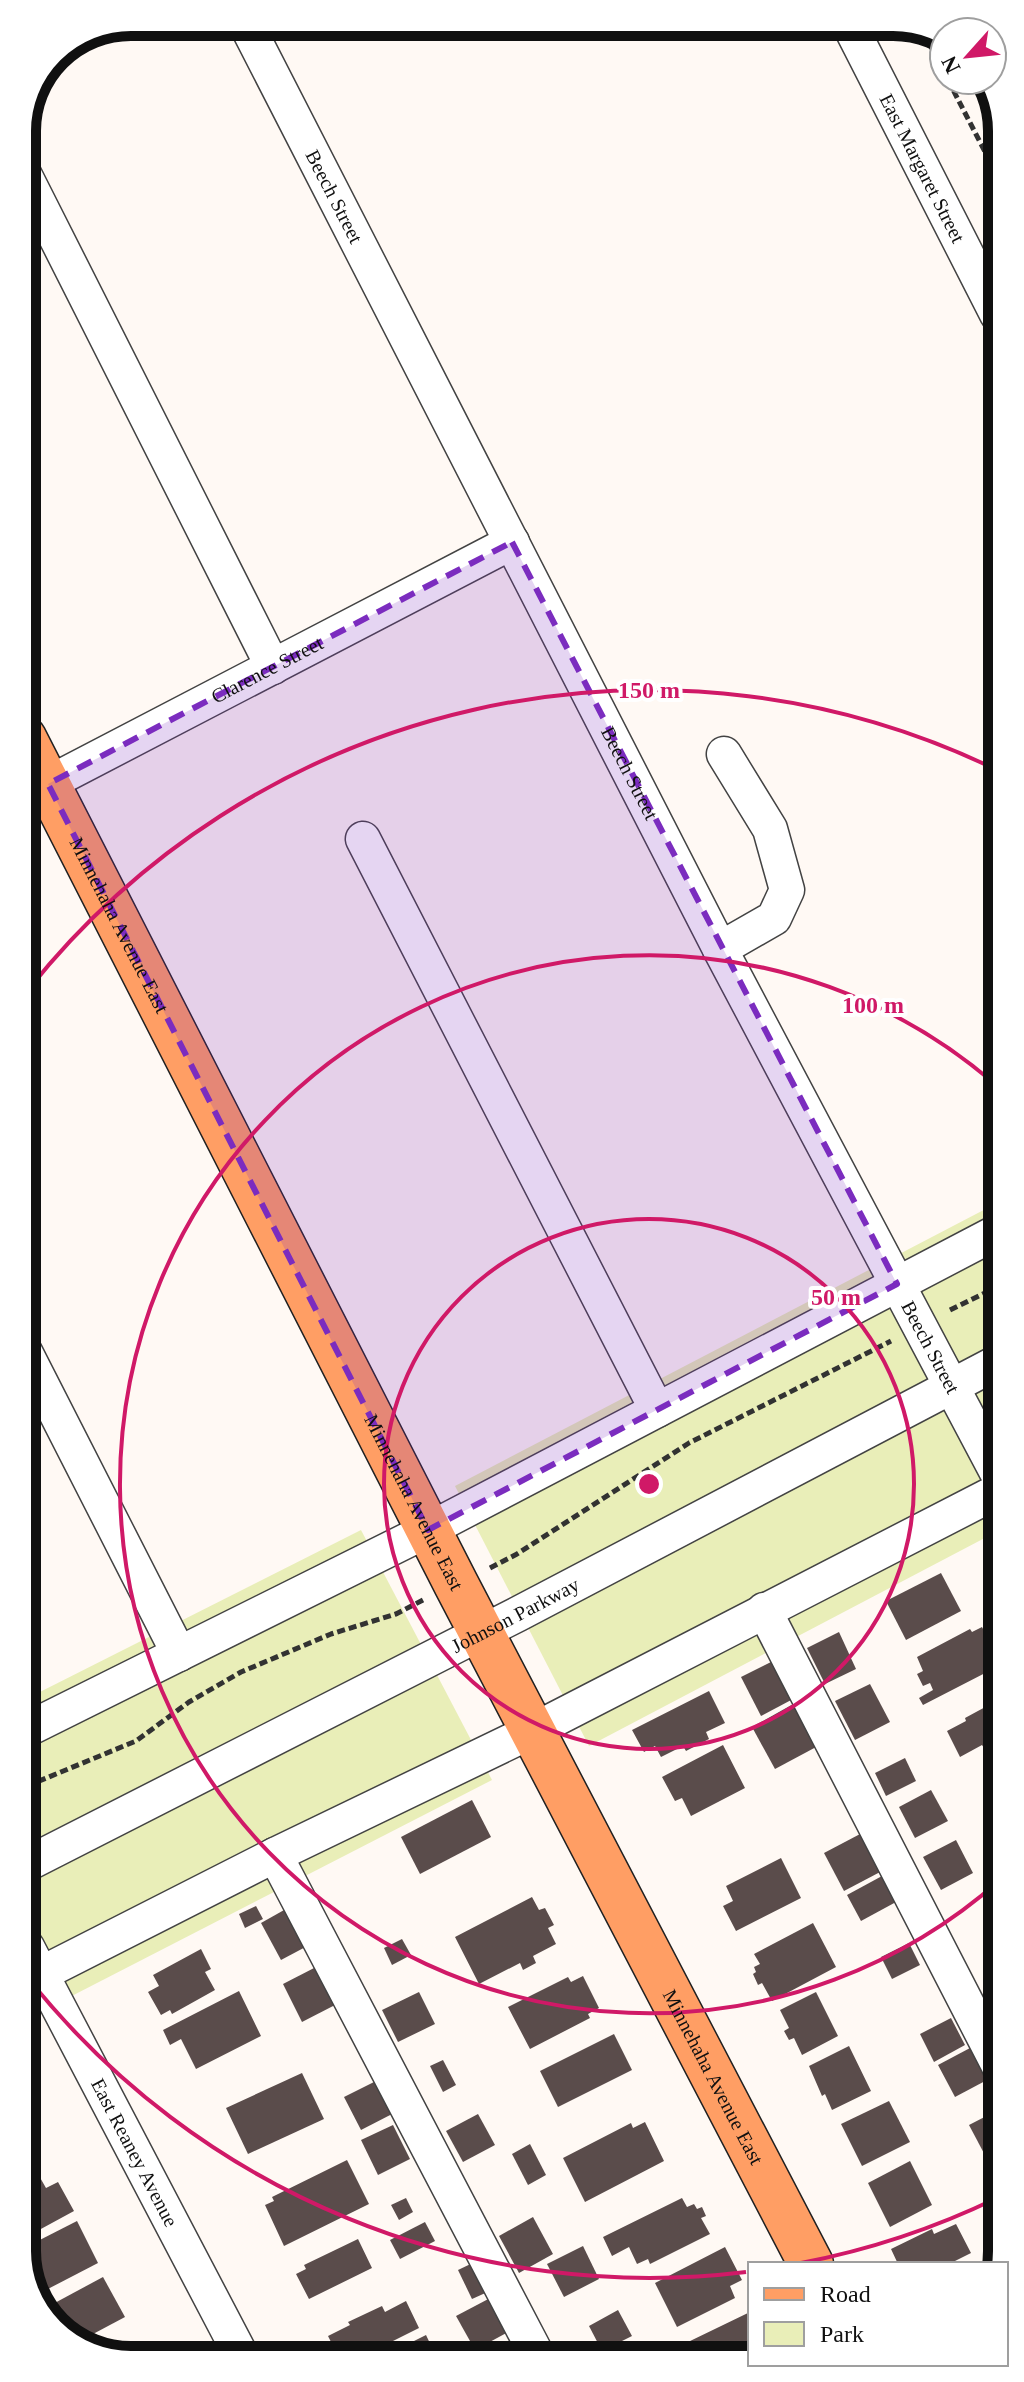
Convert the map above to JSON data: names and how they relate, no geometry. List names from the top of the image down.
{
  "streets": {
    "main road": ["Minnehaha Avenue East"],
    "street": [
      "East Margaret Street",
      "Beech Street",
      "Clarence Street",
      "Johnson Parkway",
      "East Reaney Avenue"
    ]
  },
  "crossings": [
    ["Beech Street", "Clarence Street"],
    ["Beech Street", "Johnson Parkway"],
    ["Clarence Street", "Minnehaha Avenue East"],
    ["Minnehaha Avenue East", "Johnson Parkway"]
  ],
  "legend": ["Road", "Park"],
  "north": "bottom left",
  "rings": ["150 m", "100 m", "50 m"]
}
